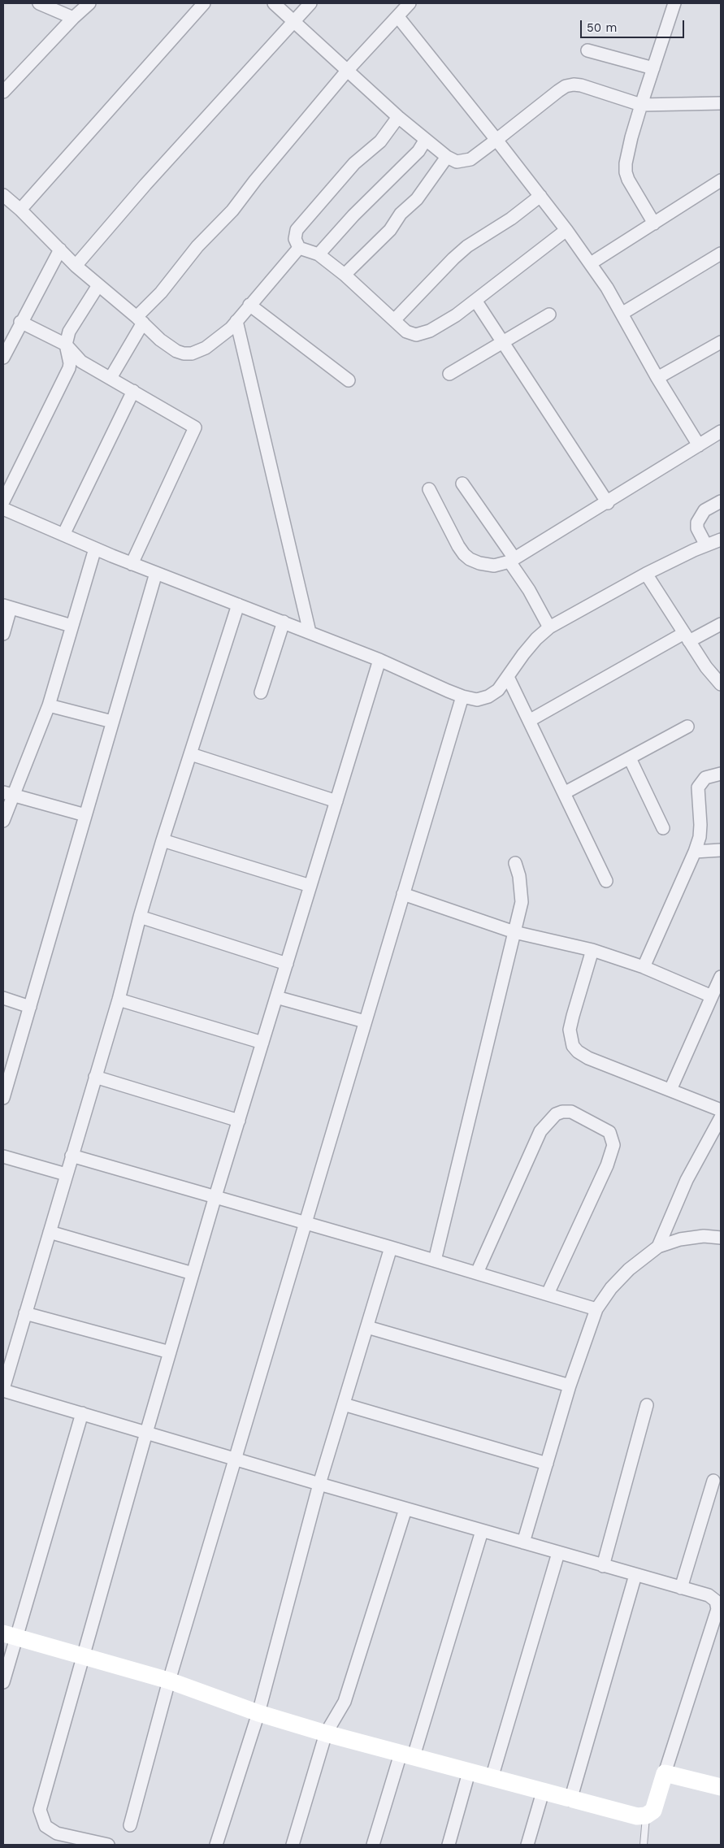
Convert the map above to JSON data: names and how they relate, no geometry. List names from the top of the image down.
{
  "scale_bar": "50 m"
}
